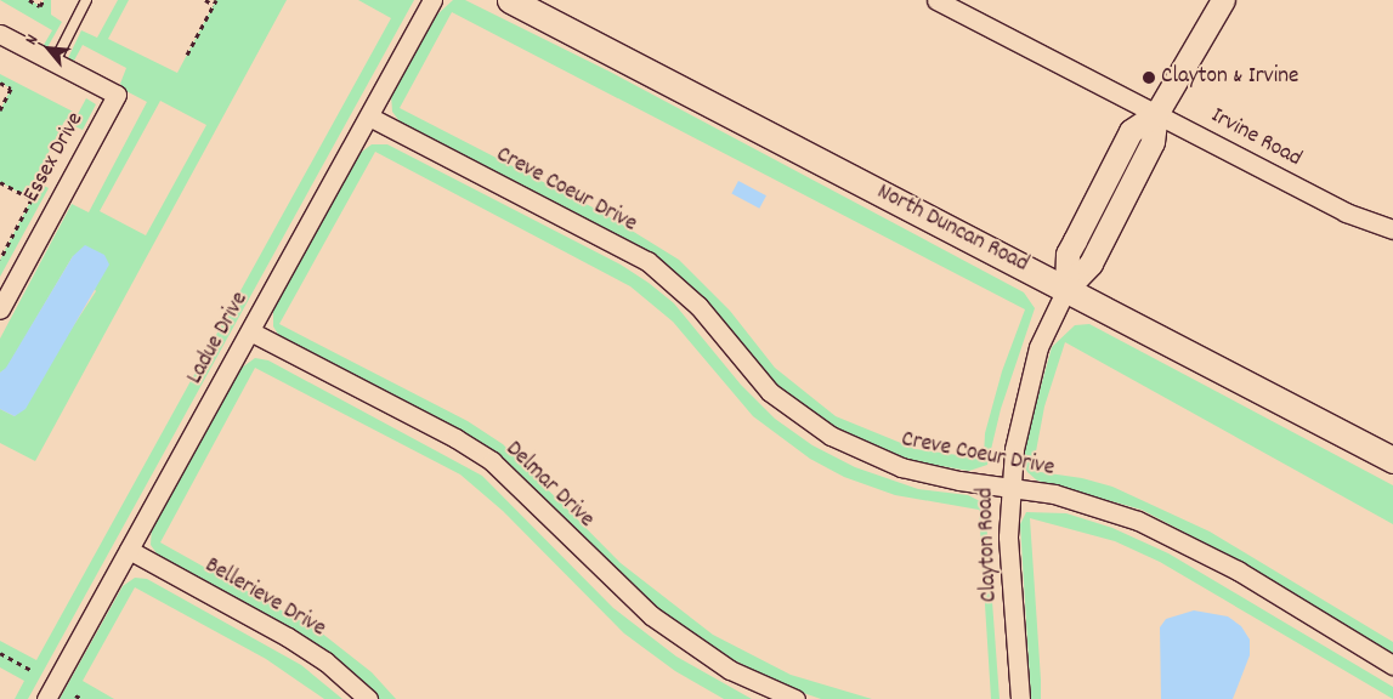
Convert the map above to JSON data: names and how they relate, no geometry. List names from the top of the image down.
{
  "streets": {
    "main road": ["North Duncan Road"],
    "street": [
      "Irvine Road",
      "Essex Drive",
      "Creve Coeur Drive",
      "Ladue Drive",
      "Delmar Drive",
      "Clayton Road",
      "Bellerieve Drive"
    ]
  },
  "crossings": [
    ["Creve Coeur Drive", "Ladue Drive"],
    ["Creve Coeur Drive", "Clayton Road"],
    ["North Duncan Road", "Clayton Road"],
    ["Ladue Drive", "Delmar Drive"],
    ["Ladue Drive", "Bellerieve Drive"]
  ],
  "places": ["Clayton & Irvine"],
  "north": "top left"
}
